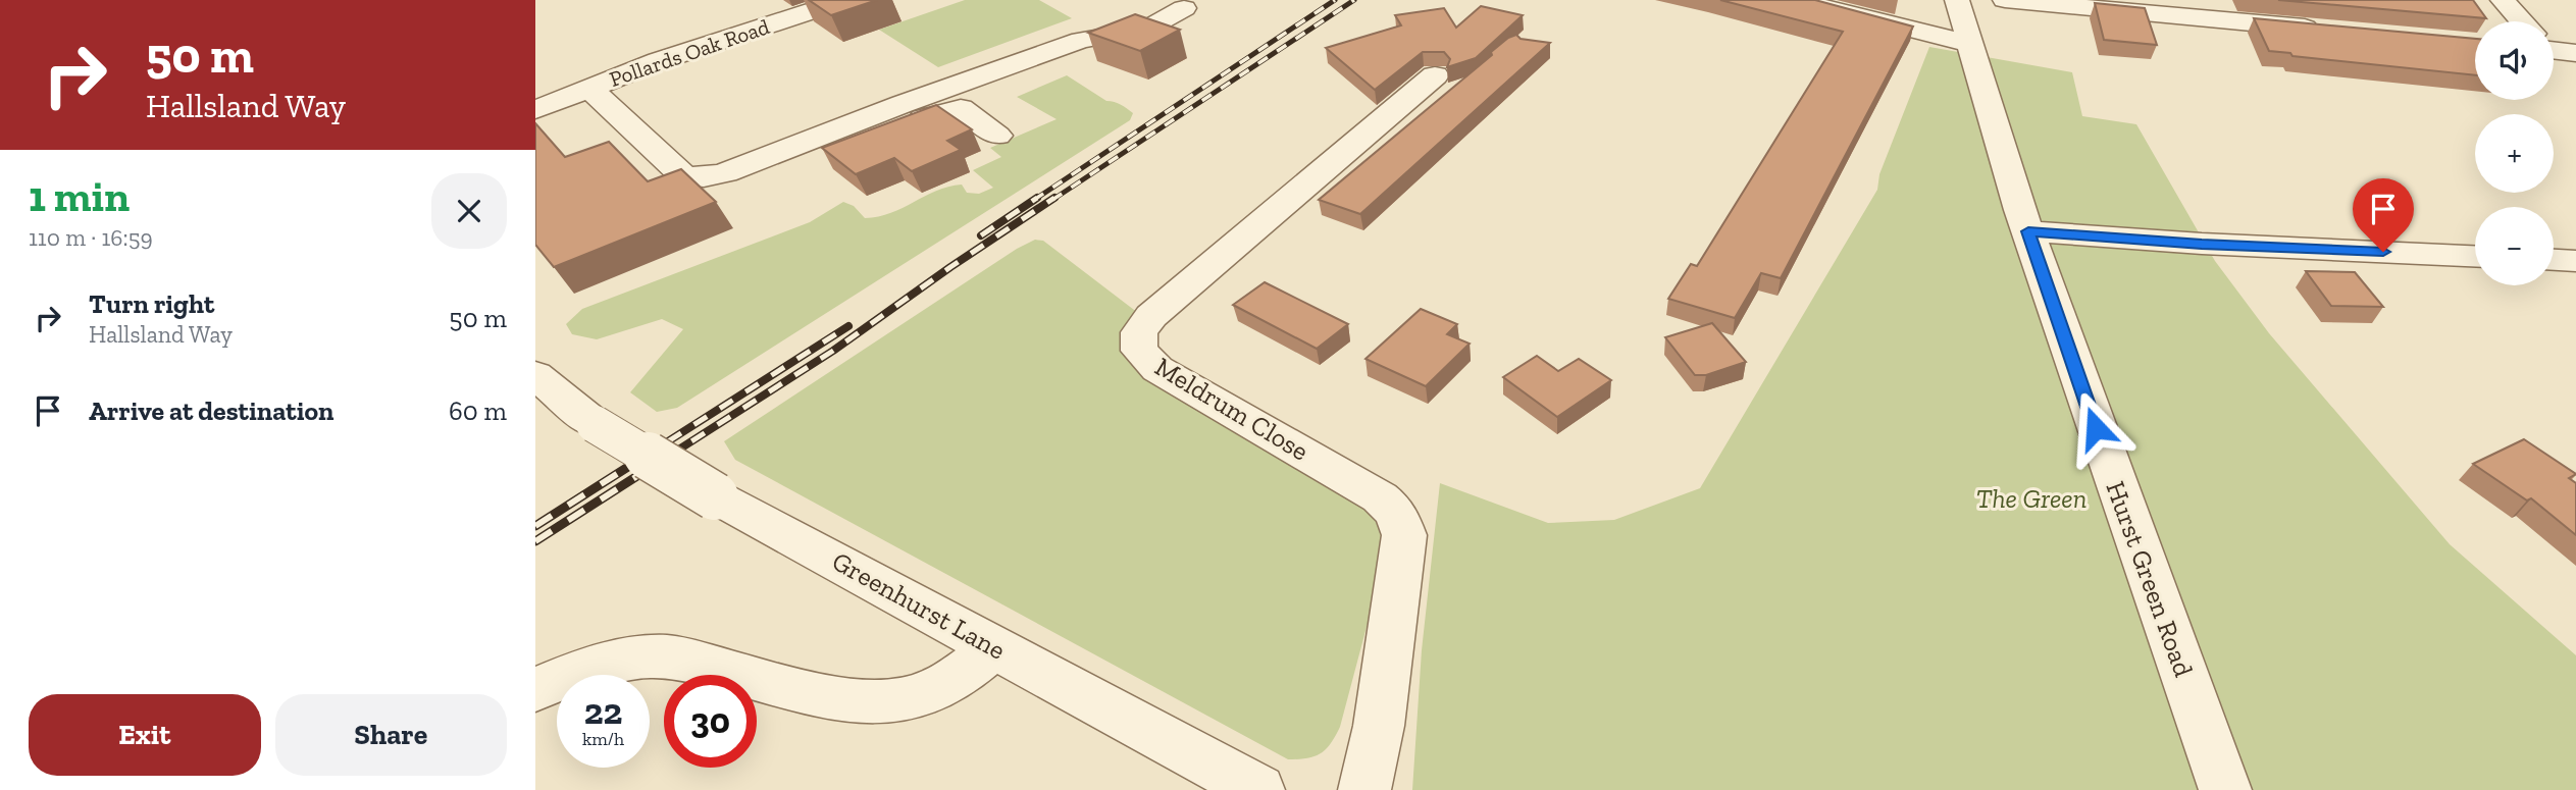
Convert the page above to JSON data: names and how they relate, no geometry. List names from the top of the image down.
{
  "streets": {
    "street": [
      "Pollards Oak Road",
      "Meldrum Close",
      "Hurst Green Road",
      "Greenhurst Lane"
    ]
  },
  "parks": ["The Green"],
  "page": {
    "turn": ["50 m", "Hallsland Way"],
    "map_buttons": ["+", "−"],
    "heading": ["1 min", "110 m · 16:59"],
    "list": [
      {
        "name": "Turn right",
        "note": "Hallsland Way",
        "value": "50 m"
      },
      {
        "name": "Arrive at destination",
        "value": "60 m"
      }
    ],
    "speed": "22 km/h",
    "limit": "30",
    "buttons": ["Exit", "Share"]
  }
}
